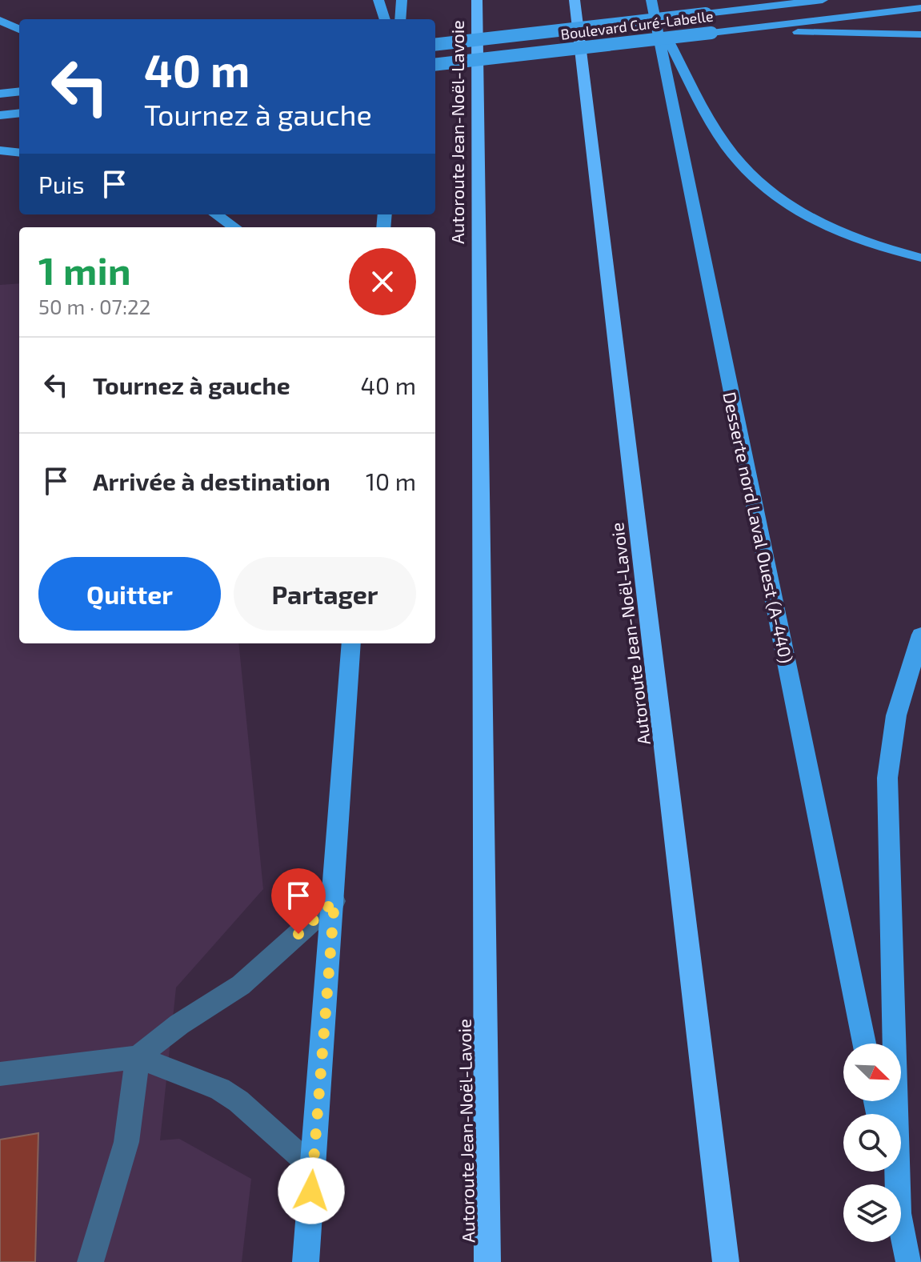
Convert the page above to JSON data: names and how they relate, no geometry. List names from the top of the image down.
{
  "streets": {
    "highway": ["Autoroute Jean-Noël-Lavoie"],
    "main road": ["Boulevard Curé-Labelle", "Desserte nord Laval Ouest (A-440)"]
  },
  "north": "bottom right",
  "page": {
    "turn": ["40 m", "Tournez à gauche"],
    "then": "Puis",
    "heading": ["1 min", "50 m · 07:22"],
    "list": [
      {
        "name": "Tournez à gauche",
        "value": "40 m"
      },
      {
        "name": "Arrivée à destination",
        "value": "10 m"
      }
    ],
    "buttons": ["Quitter", "Partager"]
  }
}
